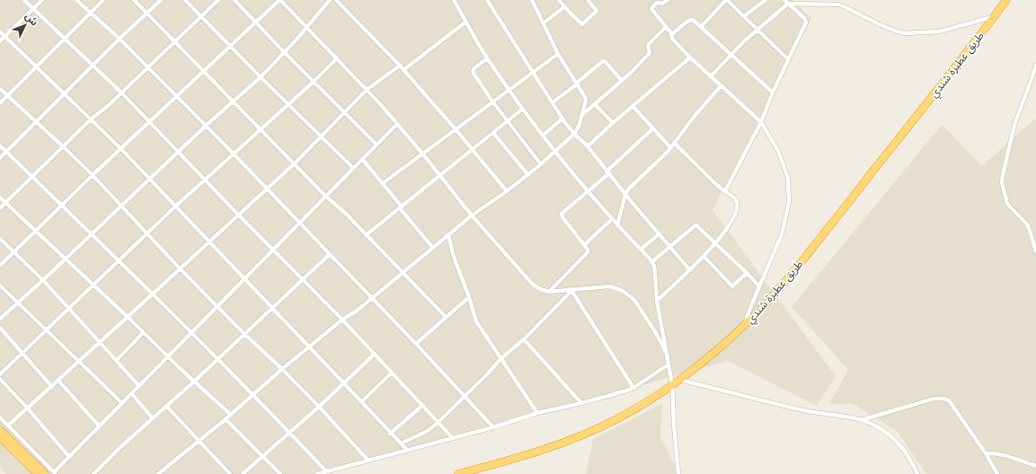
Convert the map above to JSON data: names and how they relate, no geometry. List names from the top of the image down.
{
  "streets": {
    "highway": ["طريق عطبرة شندي"]
  },
  "north": "top right"
}
